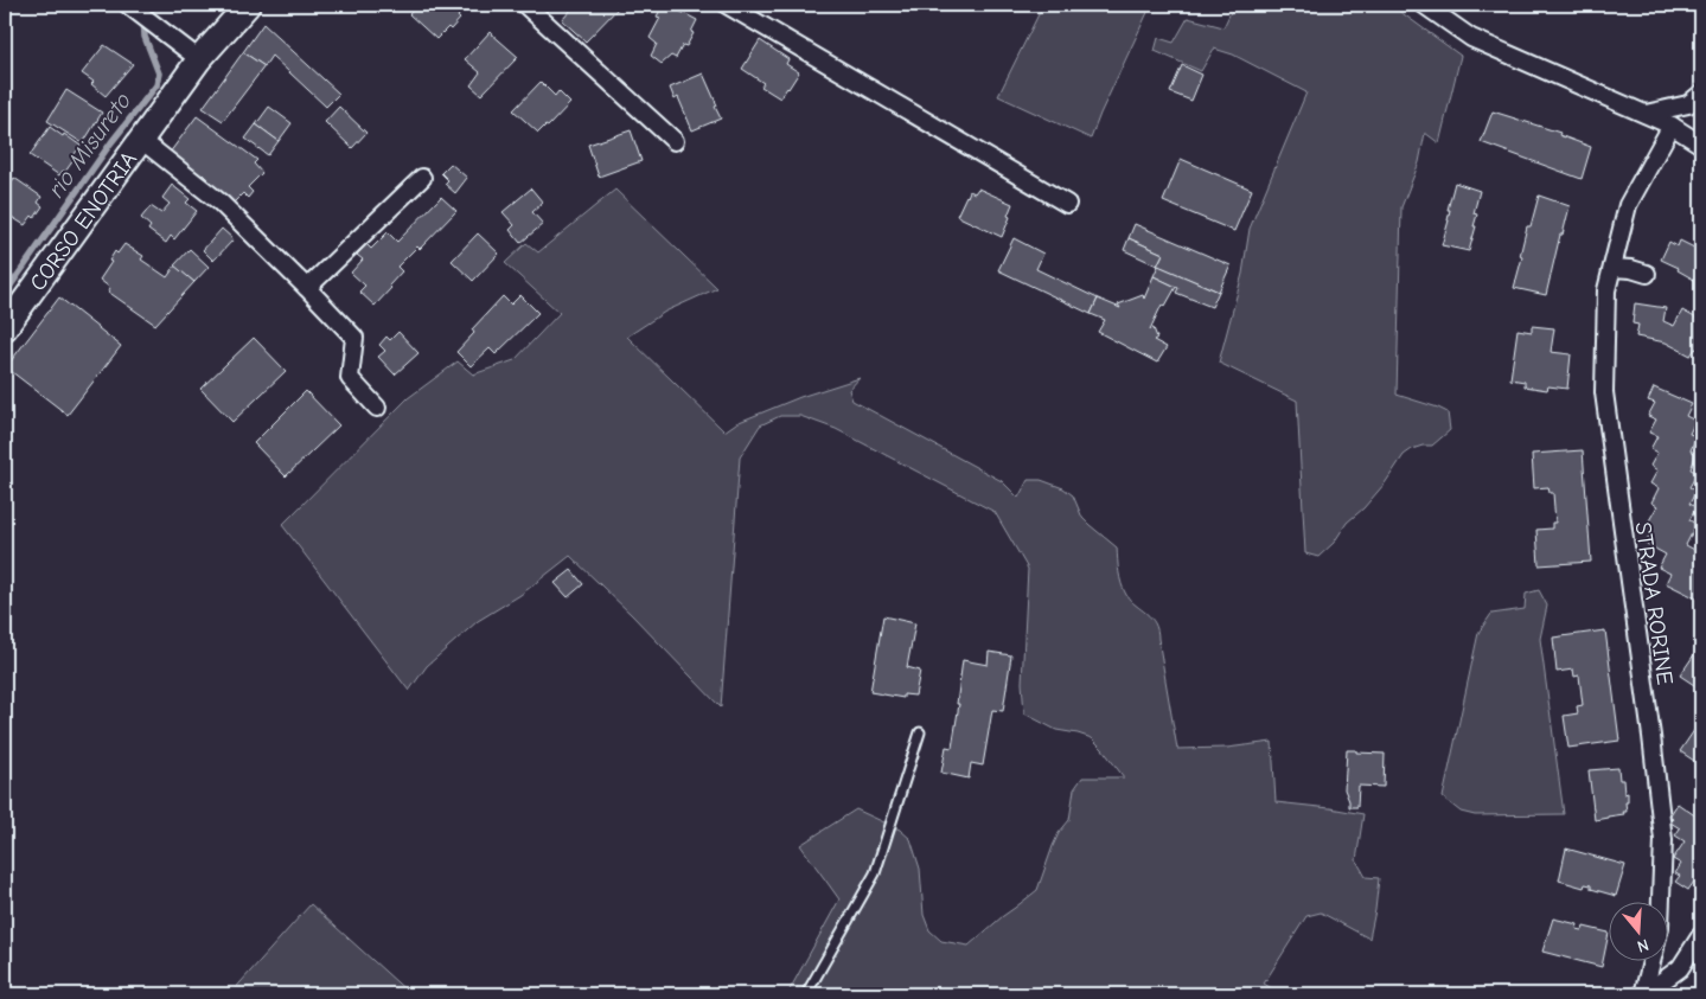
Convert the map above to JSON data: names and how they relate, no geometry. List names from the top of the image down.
{
  "streets": {
    "main road": ["CORSO ENOTRIA"],
    "street": ["STRADA RORINE"]
  },
  "water": ["rio Misureto"],
  "north": "bottom"
}
